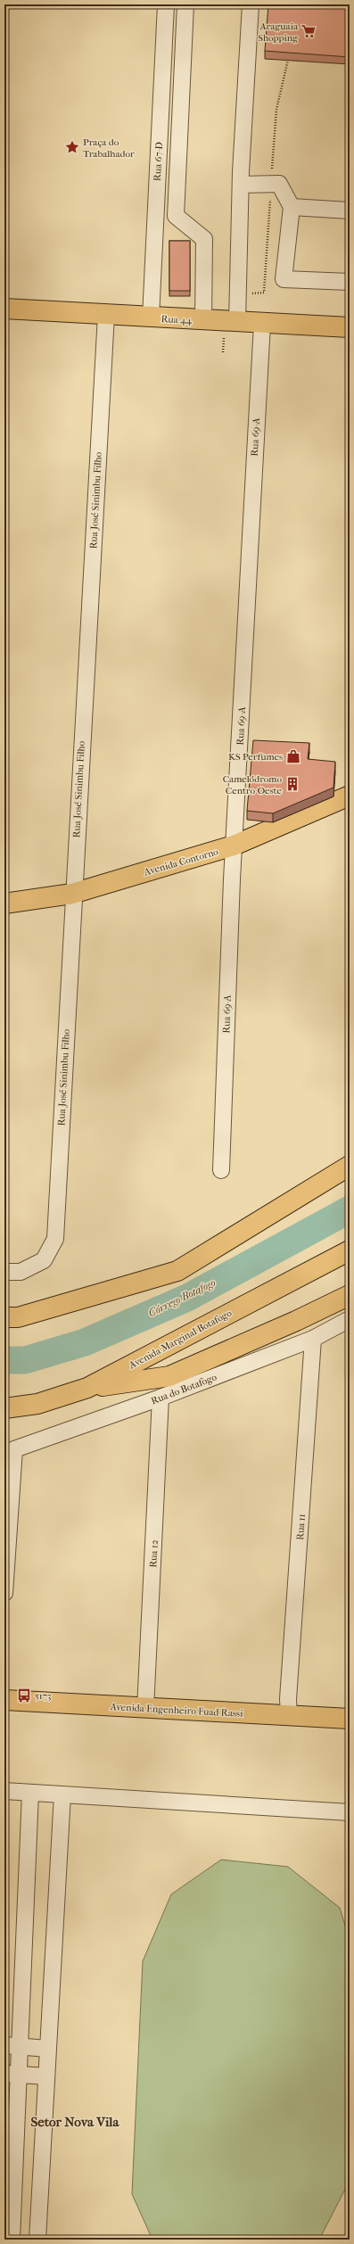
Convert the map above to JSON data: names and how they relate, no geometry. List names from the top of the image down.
{
  "streets": {
    "main road": [
      "Rua 44",
      "Avenida Contorno",
      "Avenida Marginal Botafogo",
      "Avenida Engenheiro Fuad Rassi"
    ],
    "street": [
      "Rua 67-D",
      "Rua 69-A",
      "Rua José Sinimbu Filho",
      "Rua do Botafogo",
      "Rua 11",
      "Rua 12"
    ]
  },
  "crossings": [
    ["Rua 67-D", "Rua 44"],
    ["Rua 44", "Rua 69-A"],
    ["Rua 44", "Rua José Sinimbu Filho"],
    ["Rua 69-A", "Avenida Contorno"],
    ["Rua José Sinimbu Filho", "Avenida Contorno"],
    ["Rua do Botafogo", "Rua 11"],
    ["Rua do Botafogo", "Rua 12"],
    ["Rua 11", "Avenida Engenheiro Fuad Rassi"],
    ["Rua 12", "Avenida Engenheiro Fuad Rassi"]
  ],
  "districts": ["Setor Nova Vila"],
  "water": ["Córrego Botafogo"],
  "places": {
    "supermarket": ["Araguaia Shopping"],
    "place": ["Praça do Trabalhador"],
    "shop": ["KS Perfumes"],
    "building": ["Camelódromo Centro Oeste"],
    "bus stop": ["5173"]
  }
}
